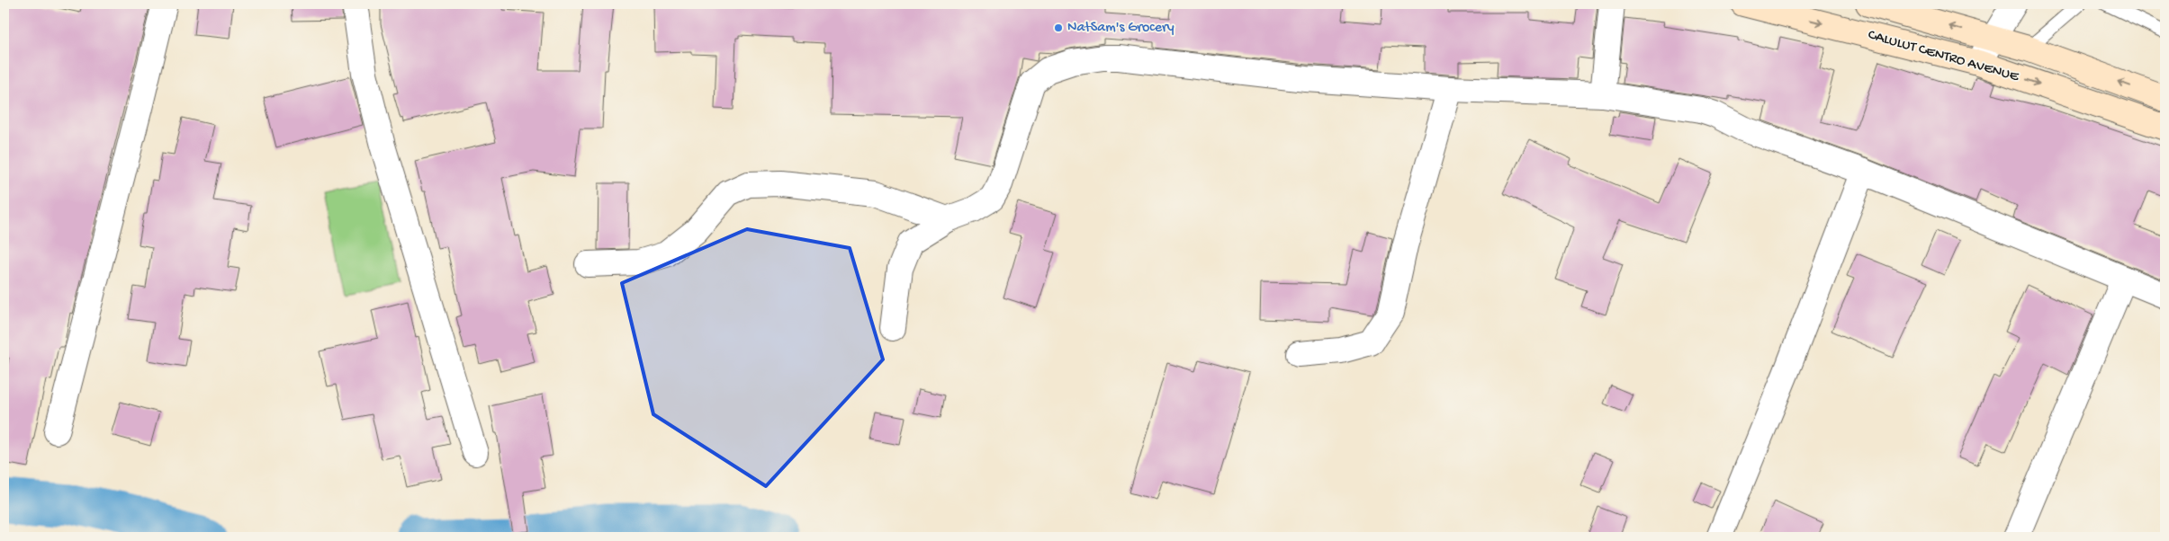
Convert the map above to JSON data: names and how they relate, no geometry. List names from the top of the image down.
{
  "streets": {
    "main road": ["CALULUT CENTRO AVENUE"]
  },
  "places": ["NatSam's Grocery"]
}
